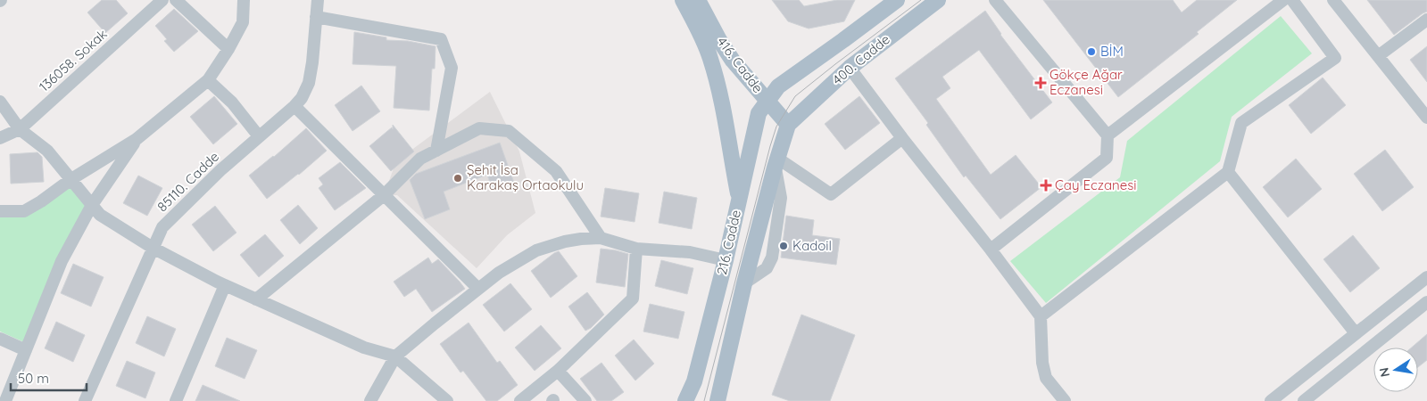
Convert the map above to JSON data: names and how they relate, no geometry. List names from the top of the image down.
{
  "streets": {
    "main road": ["400. Cadde", "416. Cadde", "216. Cadde"],
    "street": ["136058. Sokak", "85110. Cadde"]
  },
  "crossings": [
    ["400. Cadde", "416. Cadde"],
    ["400. Cadde", "216. Cadde"],
    ["416. Cadde", "216. Cadde"]
  ],
  "places": {
    "other": ["BİM", "Şehit İsa Karakaş Ortaokulu", "Kadoil"],
    "health": ["Gökçe Ağar Eczanesi", "Çay Eczanesi"]
  },
  "scale_bar": "50 m",
  "north": "left"
}
